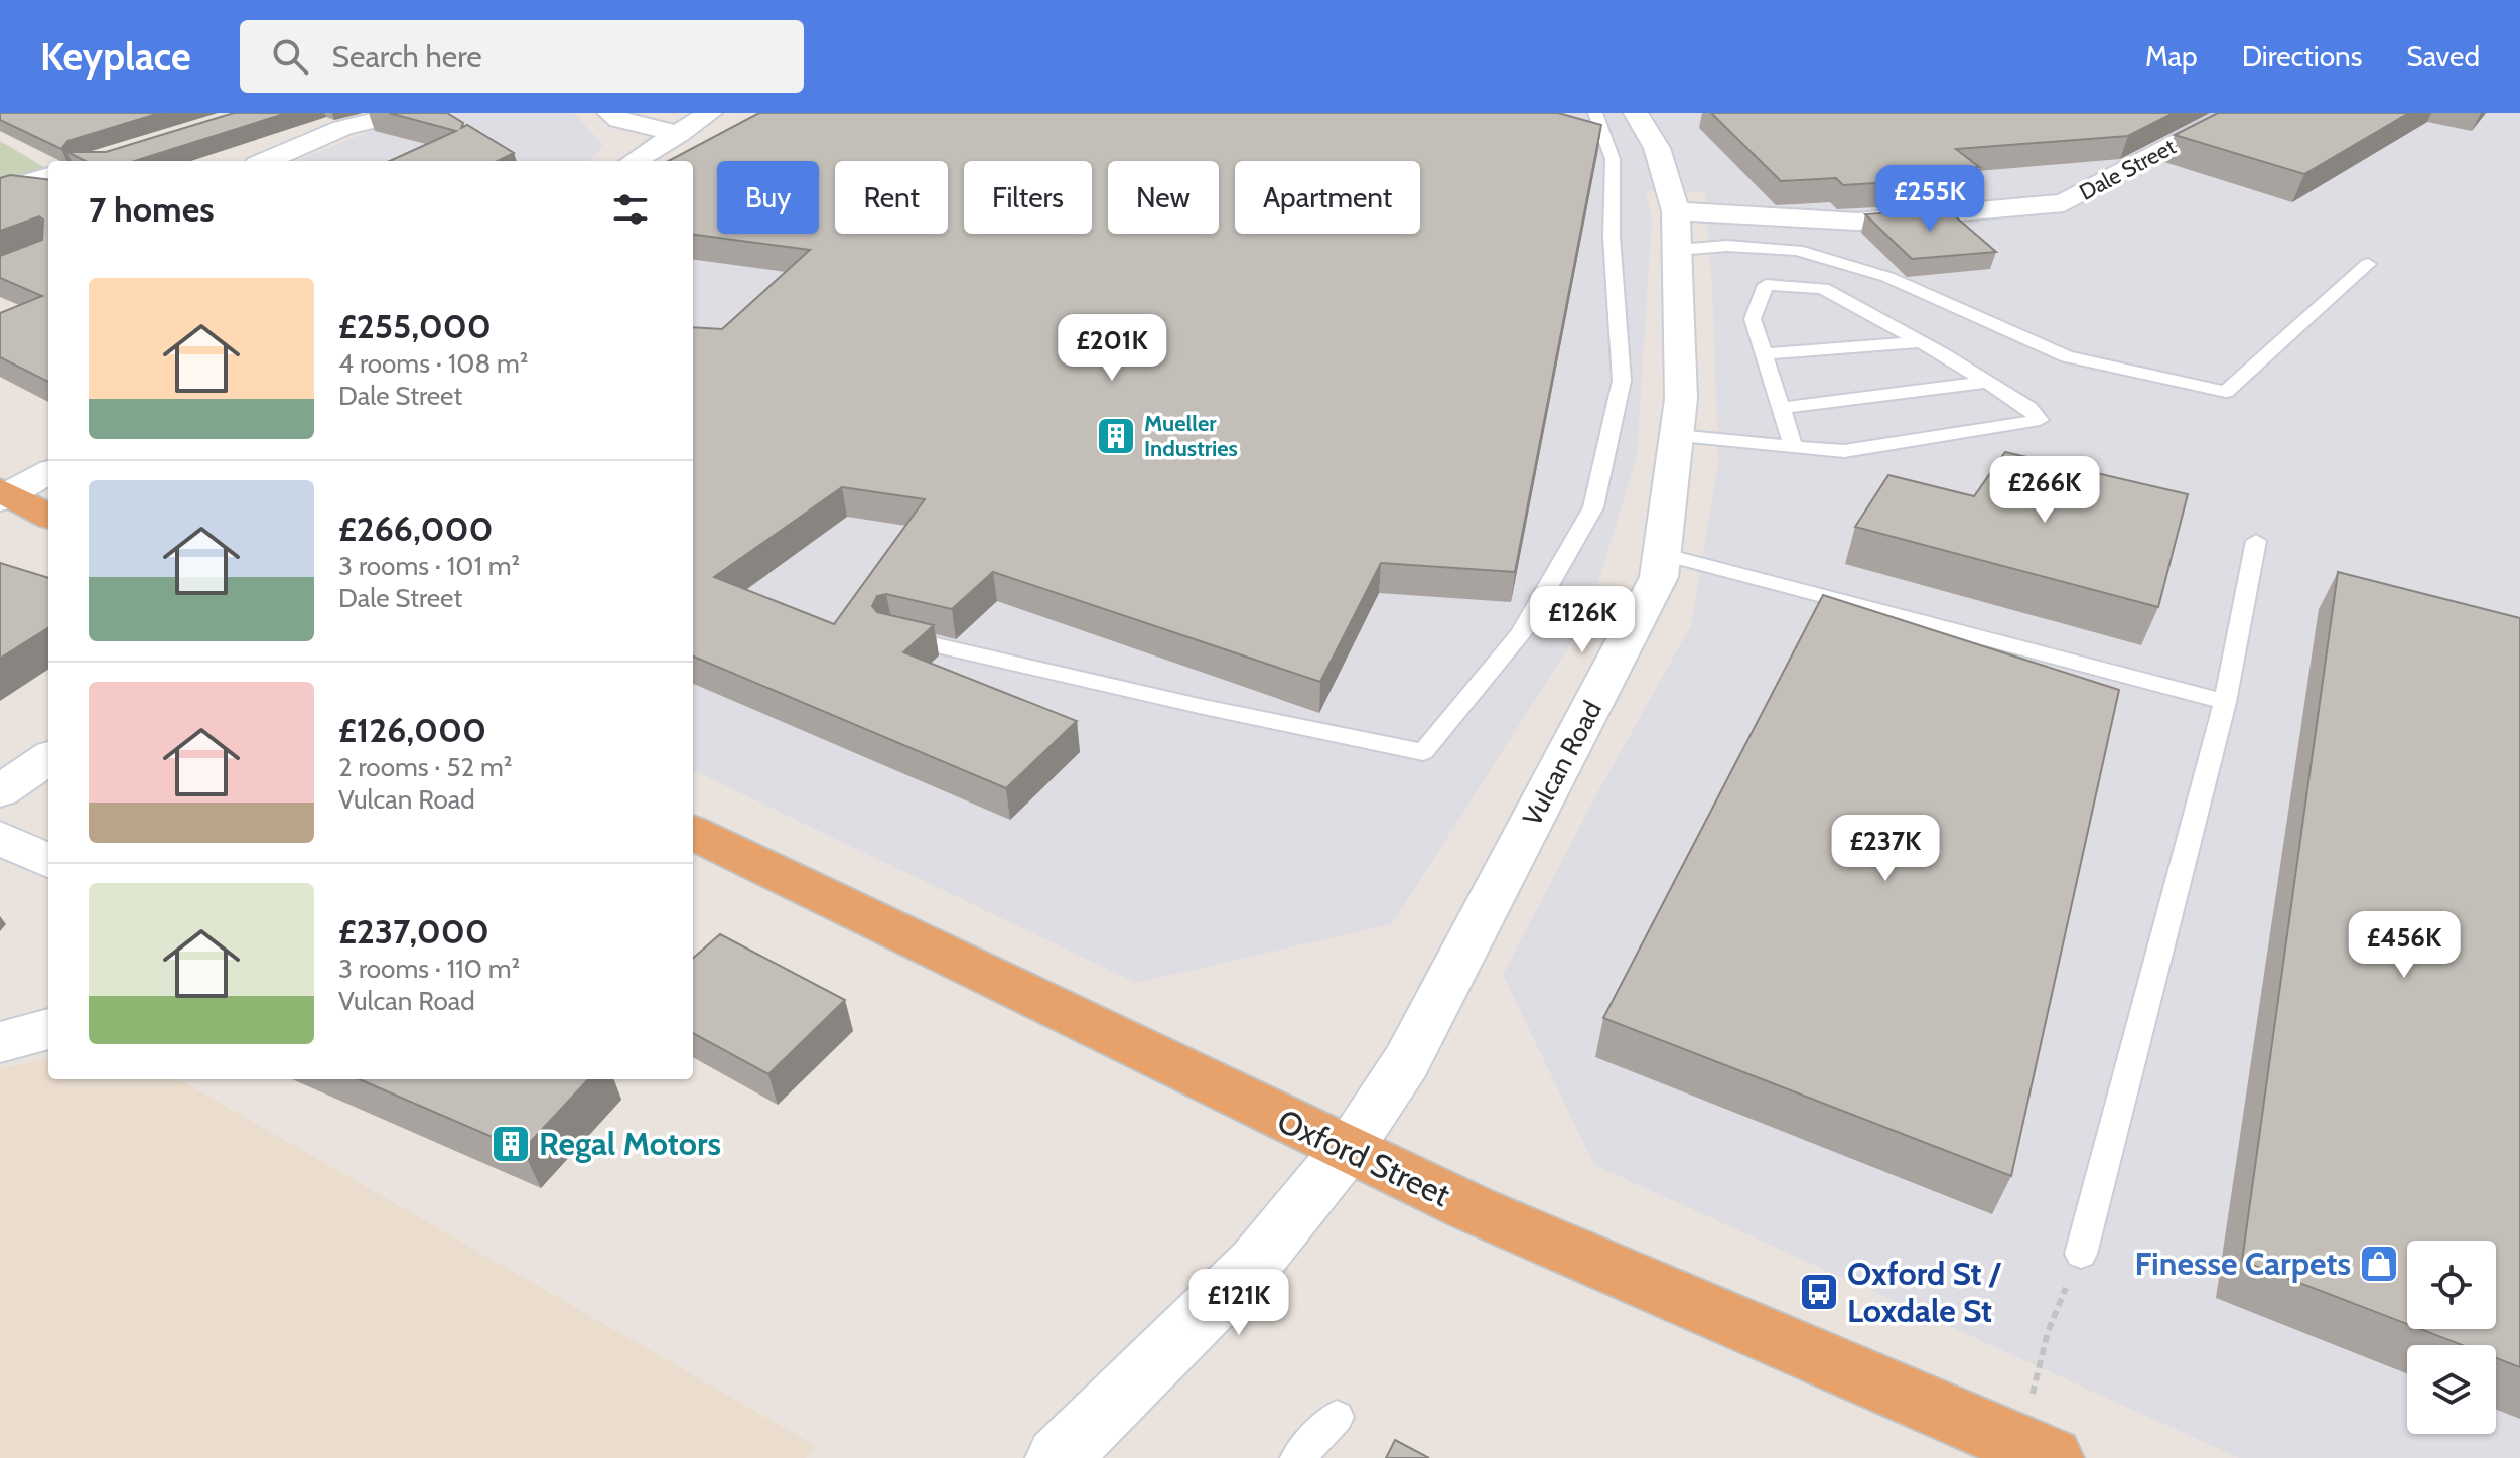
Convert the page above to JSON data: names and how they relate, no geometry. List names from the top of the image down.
{
  "streets": {
    "highway": ["Oxford Street"],
    "street": ["Dale Street", "Vulcan Road"]
  },
  "crossings": [
    ["Dale Street", "Vulcan Road"],
    ["Vulcan Road", "Oxford Street"]
  ],
  "places": {
    "building": ["Mueller Industries", "Regal Motors"],
    "shop": ["Finesse Carpets"],
    "bus stop": ["Oxford St / Loxdale St"]
  },
  "page": {
    "header": "Keyplace",
    "search": "Search here",
    "nav": ["Map", "Directions", "Saved"],
    "chip": [
      "Buy",
      "Rent",
      "Filters",
      "New",
      "Apartment"
    ],
    "heading": "7 homes",
    "price": [
      "£255K",
      "£201K",
      "£266K",
      "£126K",
      "£237K",
      "£456K",
      "£121K"
    ],
    "list": [
      {
        "name": "£255,000",
        "note": "4 rooms · 108 m² · Dale Street"
      },
      {
        "name": "£266,000",
        "note": "3 rooms · 101 m² · Dale Street"
      },
      {
        "name": "£126,000",
        "note": "2 rooms · 52 m² · Vulcan Road"
      },
      {
        "name": "£237,000",
        "note": "3 rooms · 110 m² · Vulcan Road"
      }
    ]
  }
}
